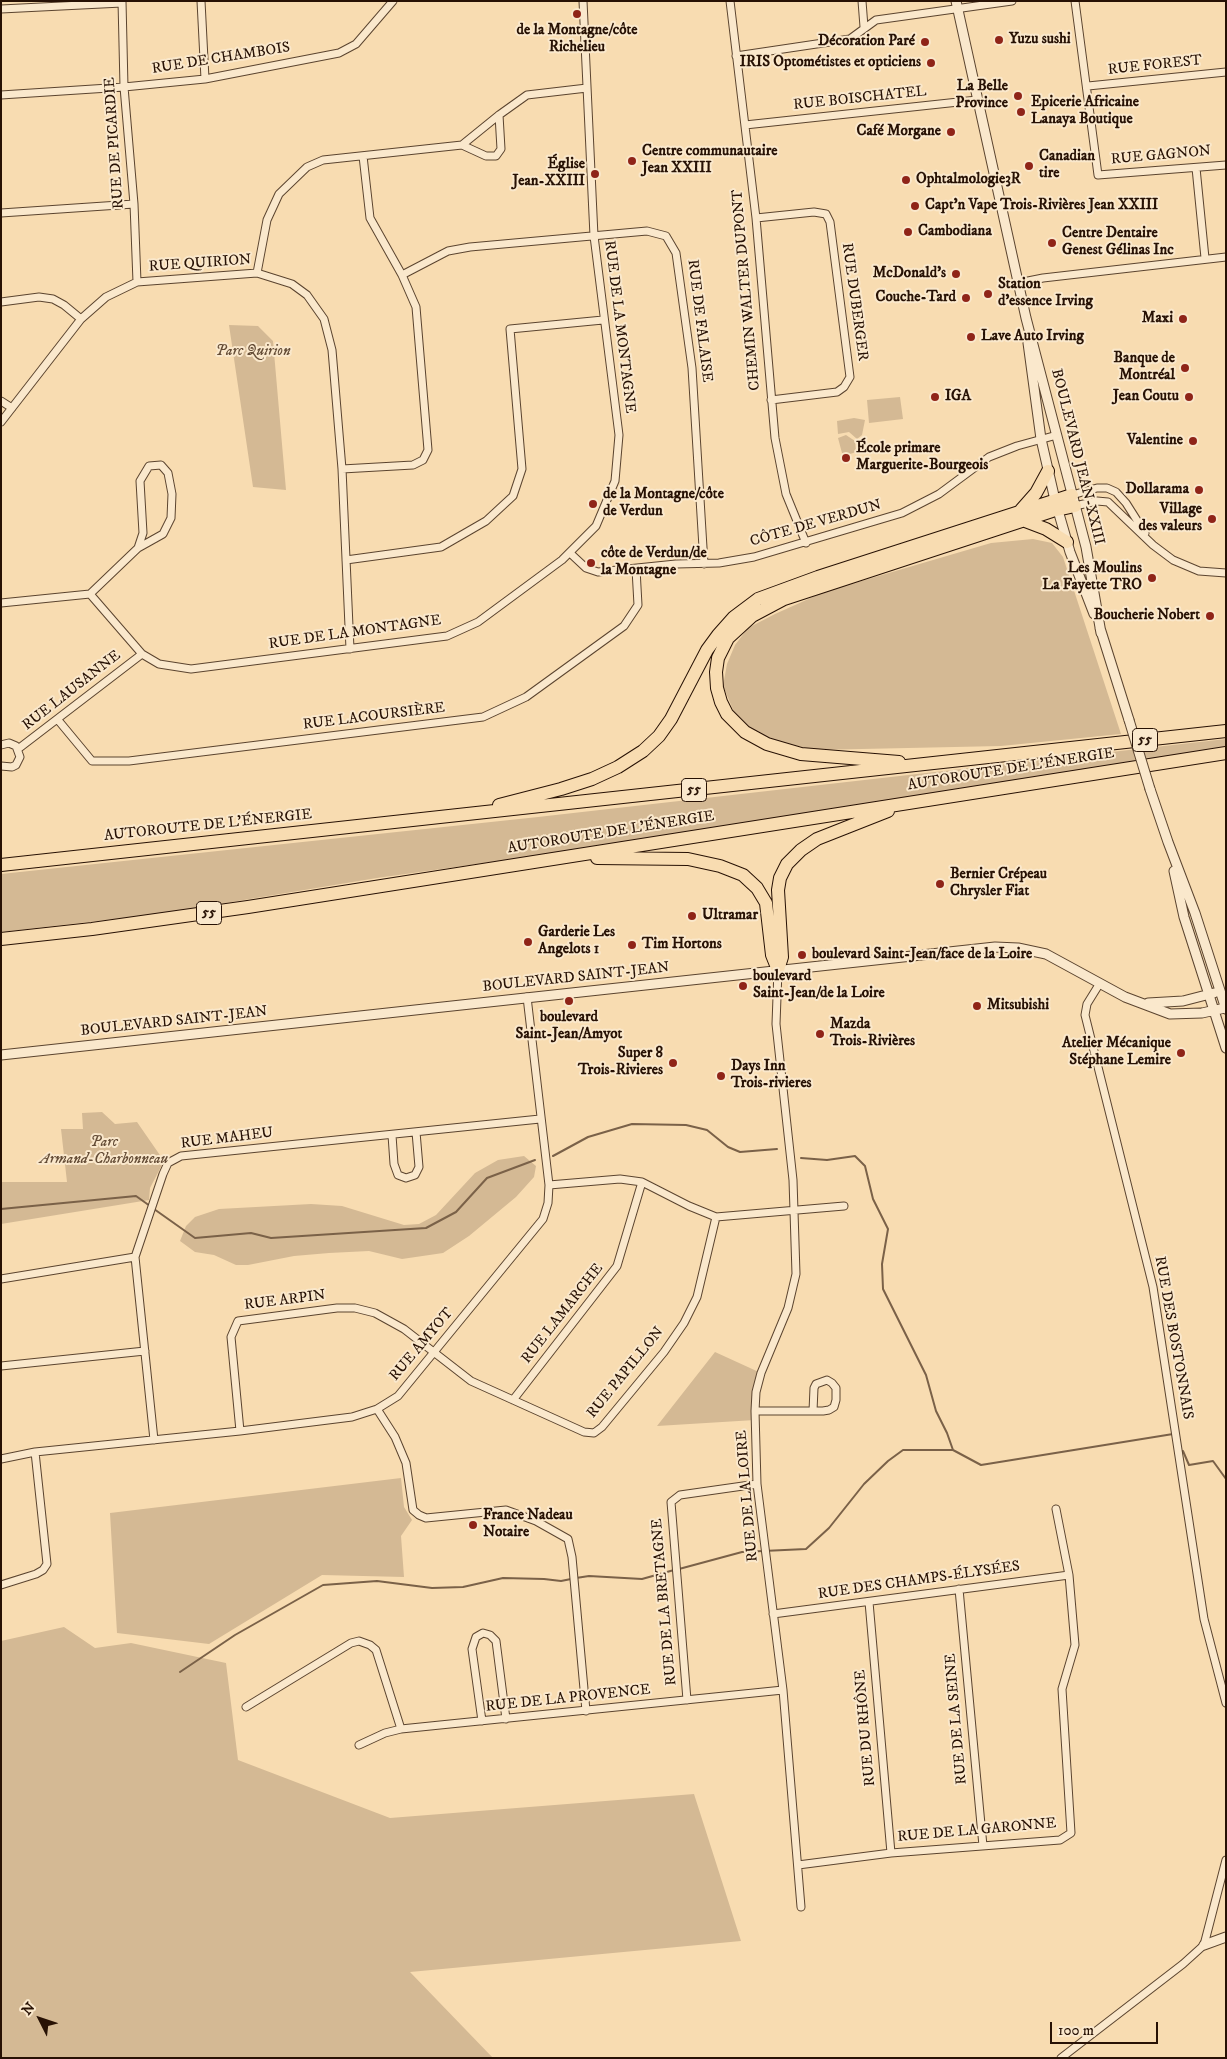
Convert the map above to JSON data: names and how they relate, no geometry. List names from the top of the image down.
{
  "streets": {
    "highway": ["55", "AUTOROUTE DE L'ÉNERGIE"],
    "street": [
      "RUE DE CHAMBOIS",
      "RUE FOREST",
      "RUE BOISCHATEL",
      "RUE DE PICARDIE",
      "RUE GAGNON",
      "RUE QUIRION",
      "CHEMIN WALTER DUPONT",
      "RUE DUBERGER",
      "RUE DE FALAISE",
      "RUE DE LA MONTAGNE",
      "BOULEVARD JEAN-XXIII",
      "CÔTE DE VERDUN",
      "RUE LAUSANNE",
      "RUE LACOURSIÈRE",
      "BOULEVARD SAINT-JEAN",
      "RUE MAHEU",
      "RUE ARPIN",
      "RUE LAMARCHE",
      "RUE DES BOSTONNAIS",
      "RUE AMYOT",
      "RUE PAPILLON",
      "RUE DE LA LOIRE",
      "RUE DES CHAMPS-ÉLYSÉES",
      "RUE DE LA BRETAGNE",
      "RUE DE LA PROVENCE",
      "RUE DE LA SEINE",
      "RUE DU RHÔNE",
      "RUE DE LA GARONNE"
    ]
  },
  "crossings": [
    ["RUE DE CHAMBOIS", "RUE DE PICARDIE"],
    ["RUE FOREST", "RUE GAGNON"],
    ["RUE BOISCHATEL", "CHEMIN WALTER DUPONT"],
    ["RUE BOISCHATEL", "BOULEVARD JEAN-XXIII"],
    ["RUE DE PICARDIE", "RUE QUIRION"],
    ["RUE QUIRION", "RUE DE LA MONTAGNE"],
    ["CHEMIN WALTER DUPONT", "RUE DUBERGER"],
    ["CHEMIN WALTER DUPONT", "CÔTE DE VERDUN"],
    ["RUE DE FALAISE", "RUE DE LA MONTAGNE"],
    ["RUE DE FALAISE", "CÔTE DE VERDUN"],
    ["RUE DE LA MONTAGNE", "CÔTE DE VERDUN"],
    ["RUE DE LA MONTAGNE", "RUE LAUSANNE"],
    ["BOULEVARD JEAN-XXIII", "CÔTE DE VERDUN"],
    ["BOULEVARD JEAN-XXIII", "BOULEVARD SAINT-JEAN"],
    ["CÔTE DE VERDUN", "RUE LACOURSIÈRE"],
    ["RUE LAUSANNE", "RUE LACOURSIÈRE"],
    ["55", "AUTOROUTE DE L'ÉNERGIE"],
    ["BOULEVARD SAINT-JEAN", "RUE DES BOSTONNAIS"],
    ["BOULEVARD SAINT-JEAN", "RUE AMYOT"],
    ["BOULEVARD SAINT-JEAN", "RUE DE LA LOIRE"],
    ["RUE MAHEU", "RUE AMYOT"],
    ["RUE ARPIN", "RUE AMYOT"],
    ["RUE ARPIN", "RUE PAPILLON"],
    ["RUE LAMARCHE", "RUE PAPILLON"],
    ["RUE AMYOT", "RUE PAPILLON"],
    ["RUE DE LA LOIRE", "RUE DES CHAMPS-ÉLYSÉES"],
    ["RUE DE LA LOIRE", "RUE DE LA BRETAGNE"],
    ["RUE DE LA LOIRE", "RUE DE LA PROVENCE"],
    ["RUE DE LA LOIRE", "RUE DE LA GARONNE"],
    ["RUE DES CHAMPS-ÉLYSÉES", "RUE DE LA SEINE"],
    ["RUE DES CHAMPS-ÉLYSÉES", "RUE DU RHÔNE"],
    ["RUE DES CHAMPS-ÉLYSÉES", "RUE DE LA GARONNE"],
    ["RUE DE LA BRETAGNE", "RUE DE LA PROVENCE"],
    ["RUE DE LA SEINE", "RUE DE LA GARONNE"],
    ["RUE DU RHÔNE", "RUE DE LA GARONNE"]
  ],
  "parks": ["Parc Quirion", "Parc Armand-Charbonneau"],
  "places": [
    "de la Montagne/côte Richelieu",
    "Yuzu sushi",
    "Décoration Paré",
    "IRIS Optométistes et opticiens",
    "La Belle Province",
    "Epicerie Africaine Lanaya Boutique",
    "Café Morgane",
    "Centre communautaire Jean XXIII",
    "Canadian tire",
    "Église Jean-XXIII",
    "Ophtalmologie3R",
    "Capt'n Vape Trois-Rivières Jean XXIII",
    "Cambodiana",
    "Centre Dentaire Genest Gélinas Inc",
    "McDonald's",
    "Station d'essence Irving",
    "Couche-Tard",
    "Maxi",
    "Lave Auto Irving",
    "Banque de Montréal",
    "IGA",
    "Jean Coutu",
    "Valentine",
    "École primare Marguerite-Bourgeois",
    "Dollarama",
    "de la Montagne/côte de Verdun",
    "Village des valeurs",
    "côte de Verdun/de la Montagne",
    "Les Moulins La Fayette TRO",
    "Boucherie Nobert",
    "Bernier Crépeau Chrysler Fiat",
    "Ultramar",
    "Garderie Les Angelots 1",
    "Tim Hortons",
    "boulevard Saint-Jean/face de la Loire",
    "boulevard Saint-Jean/de la Loire",
    "boulevard Saint-Jean/Amyot",
    "Mitsubishi",
    "Mazda Trois-Rivières",
    "Atelier Mécanique Stéphane Lemire",
    "Super 8 Trois-Rivieres",
    "Days Inn Trois-rivieres",
    "France Nadeau Notaire"
  ],
  "scale_bar": "100 m",
  "north": "top left"
}
